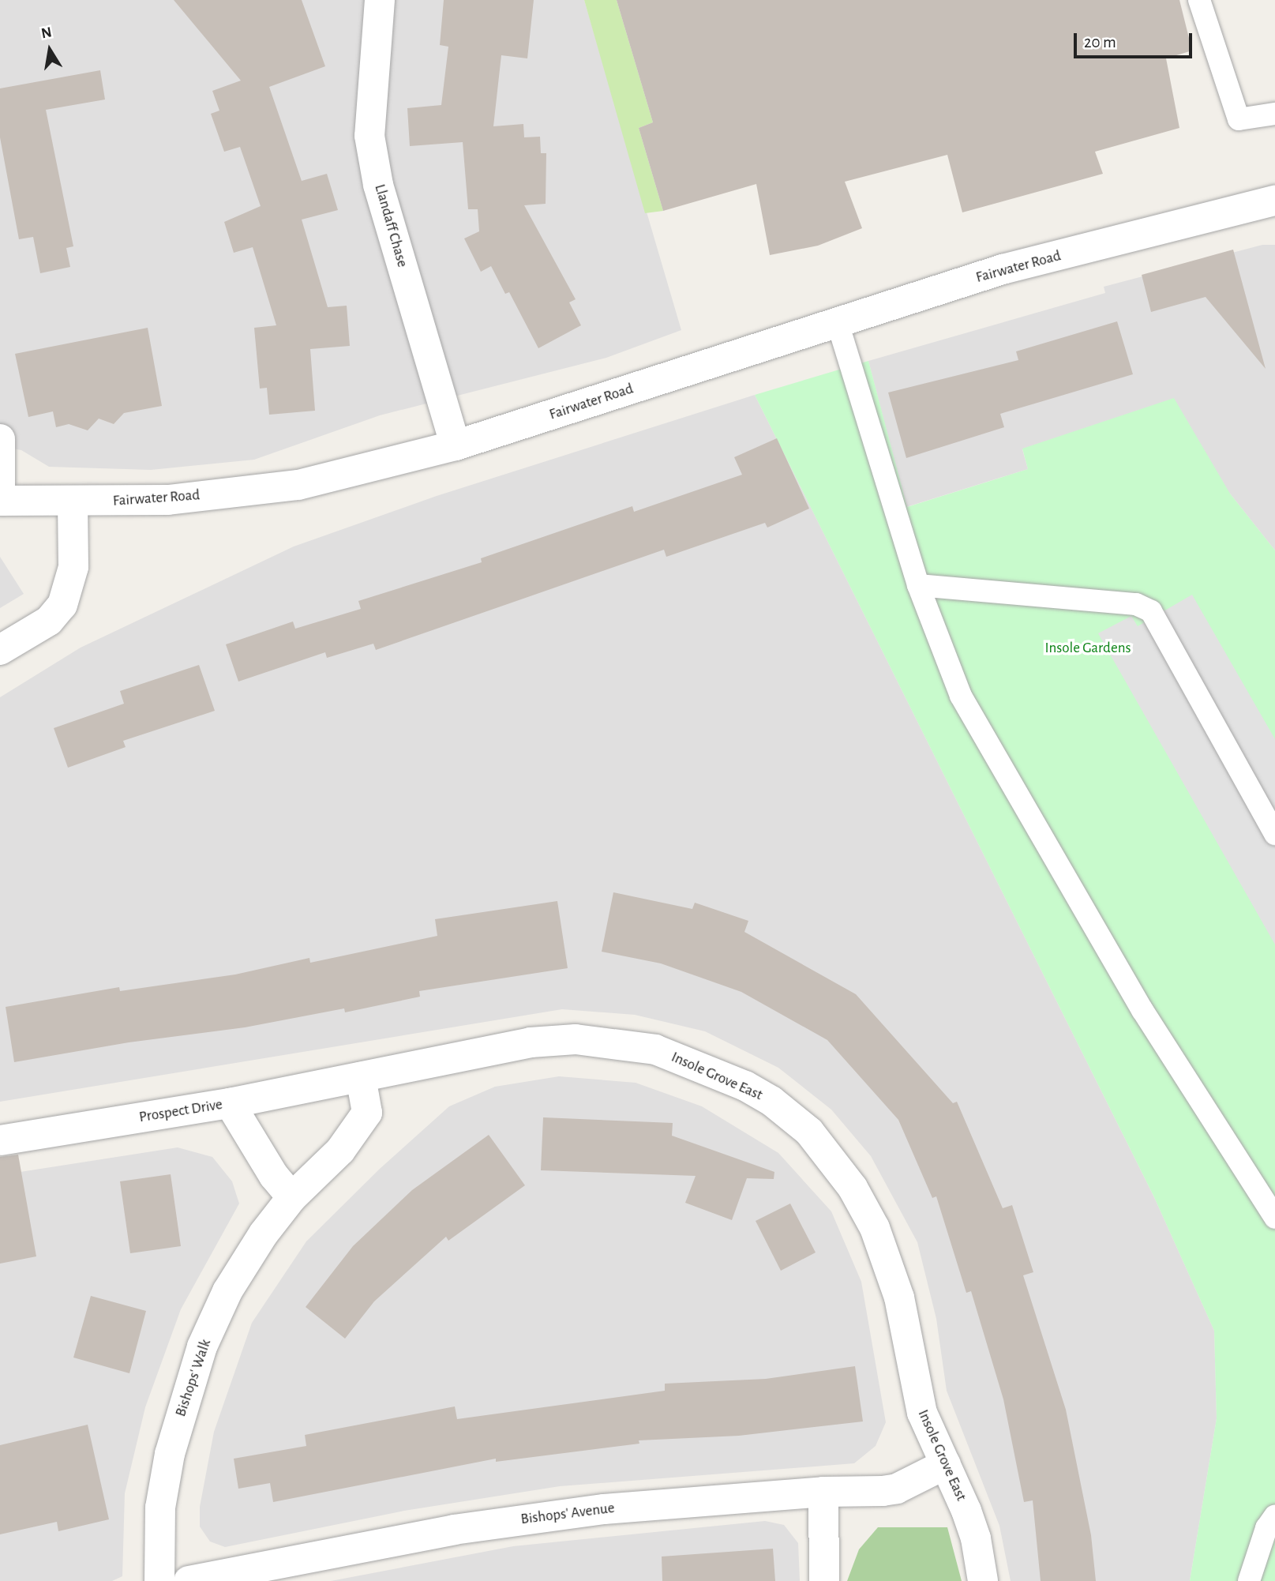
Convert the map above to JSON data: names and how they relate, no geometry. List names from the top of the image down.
{
  "streets": {
    "street": [
      "Llandaff Chase",
      "Fairwater Road",
      "Insole Grove East",
      "Prospect Drive",
      "Bishops' Walk",
      "Bishops' Avenue"
    ]
  },
  "crossings": [
    ["Llandaff Chase", "Fairwater Road"],
    ["Insole Grove East", "Prospect Drive"],
    ["Insole Grove East", "Bishops' Walk"],
    ["Insole Grove East", "Bishops' Avenue"],
    ["Prospect Drive", "Bishops' Walk"]
  ],
  "parks": ["Insole Gardens"],
  "scale_bar": "20 m",
  "north": "top"
}
